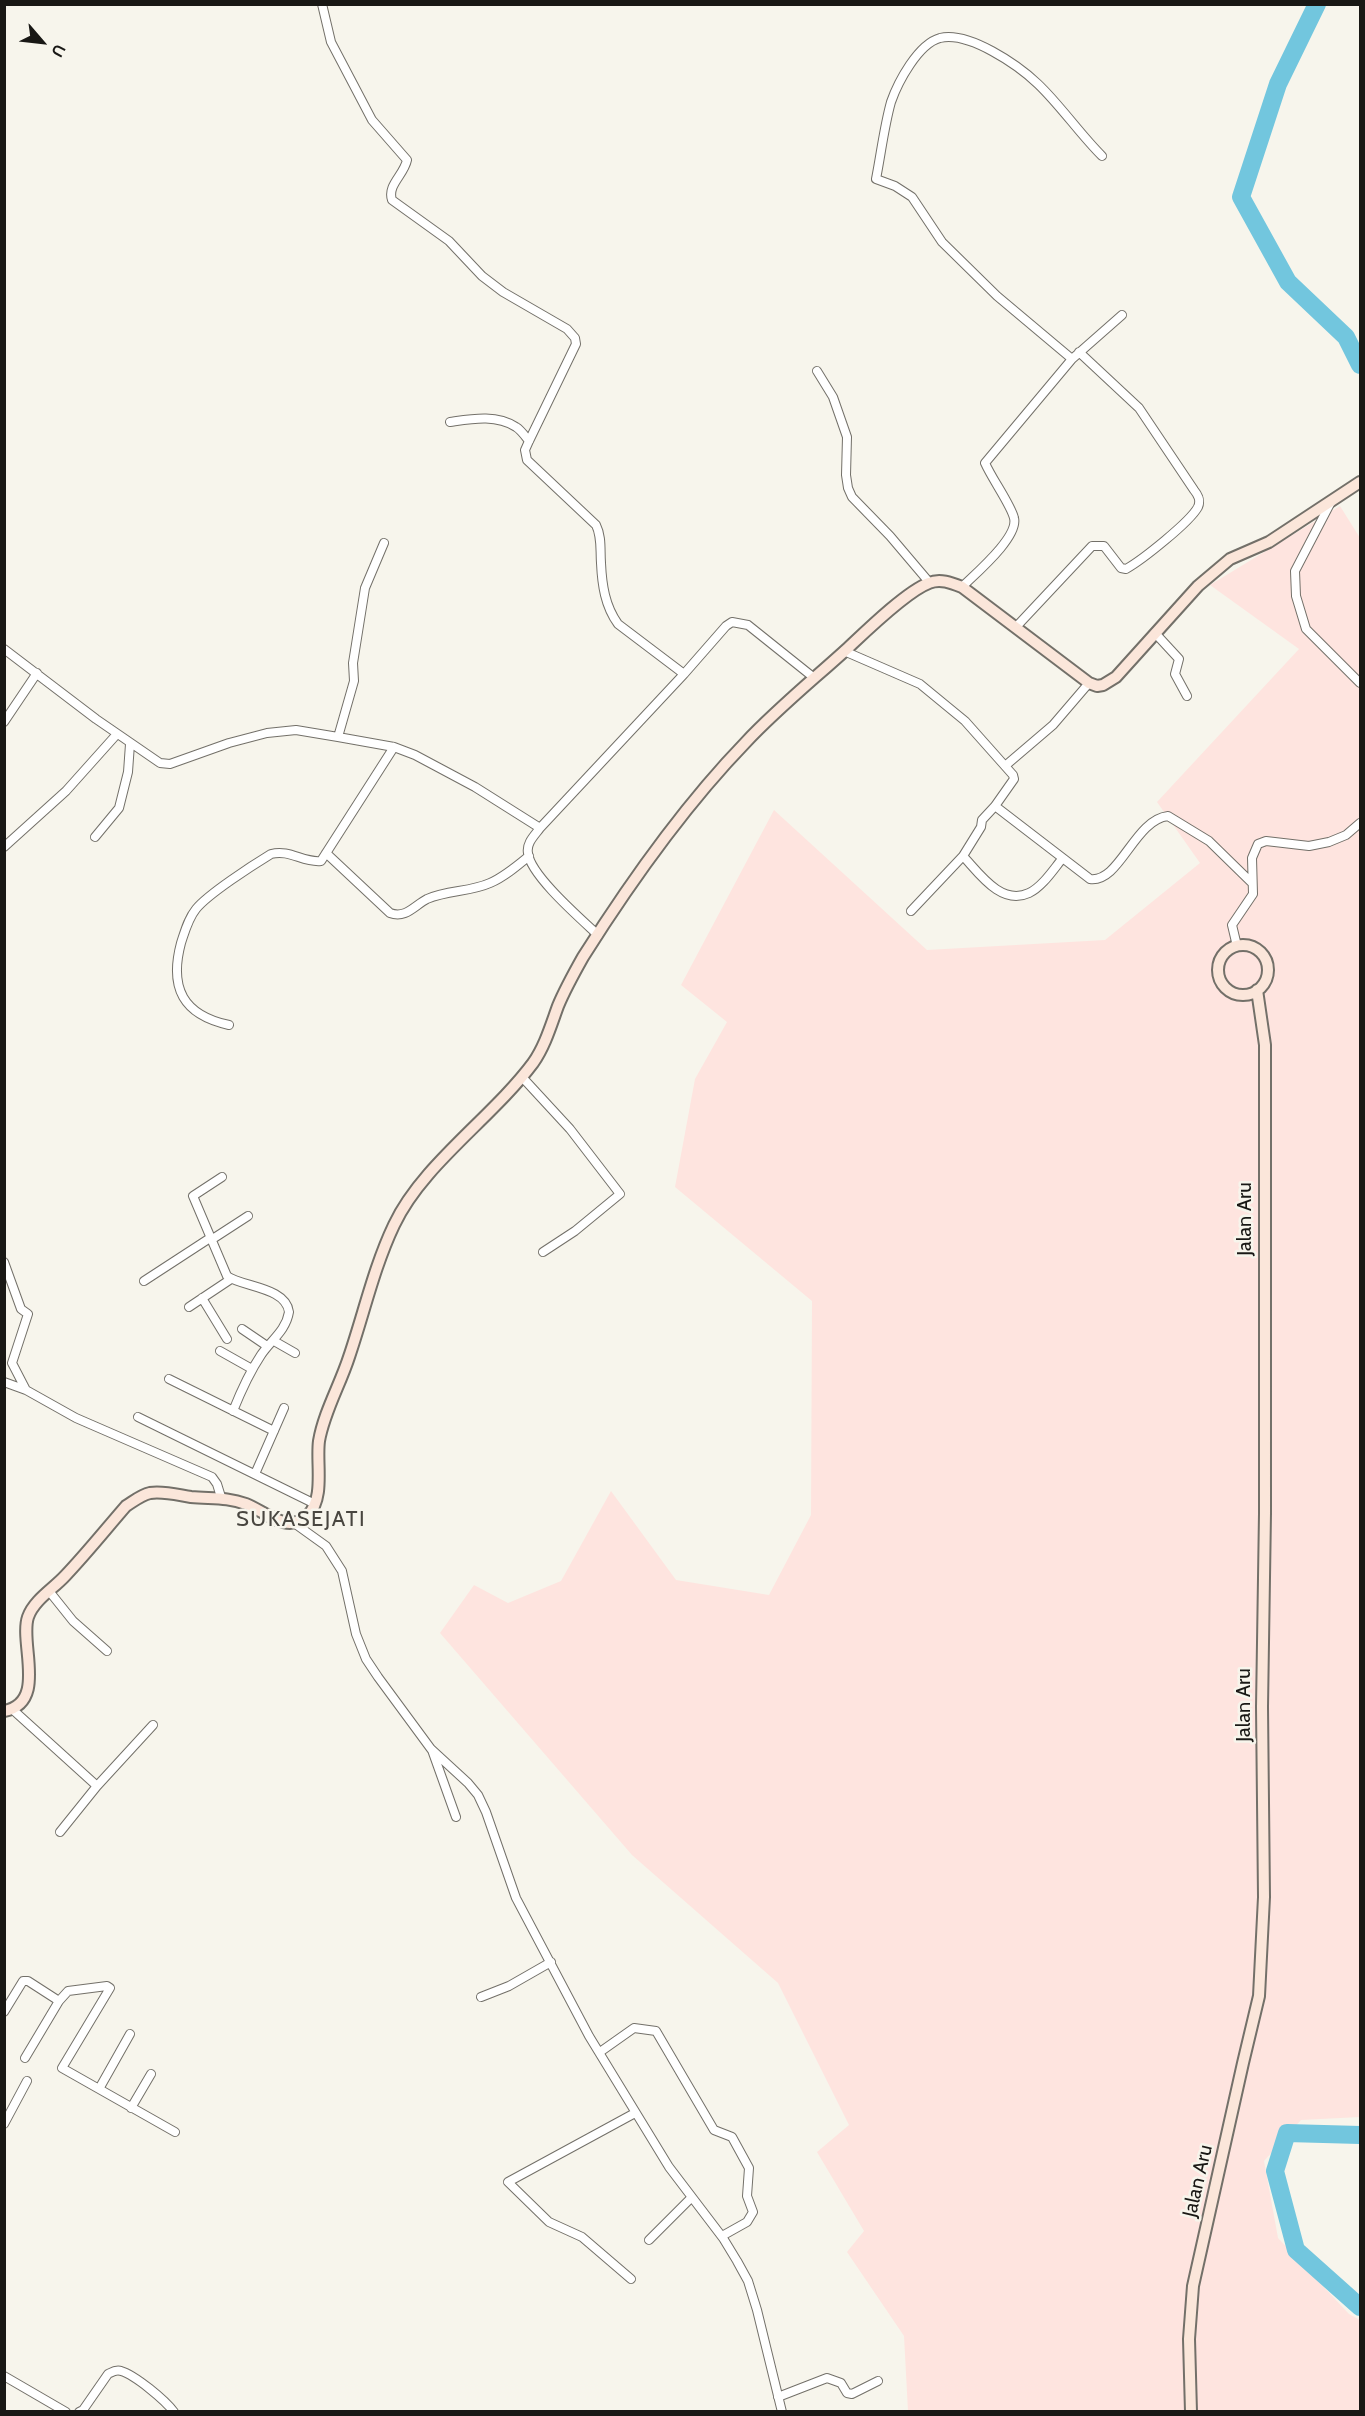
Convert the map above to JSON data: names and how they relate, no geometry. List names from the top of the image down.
{
  "streets": {
    "street": ["Jalan Aru"]
  },
  "districts": ["SUKASEJATI"],
  "north": "bottom right"
}
